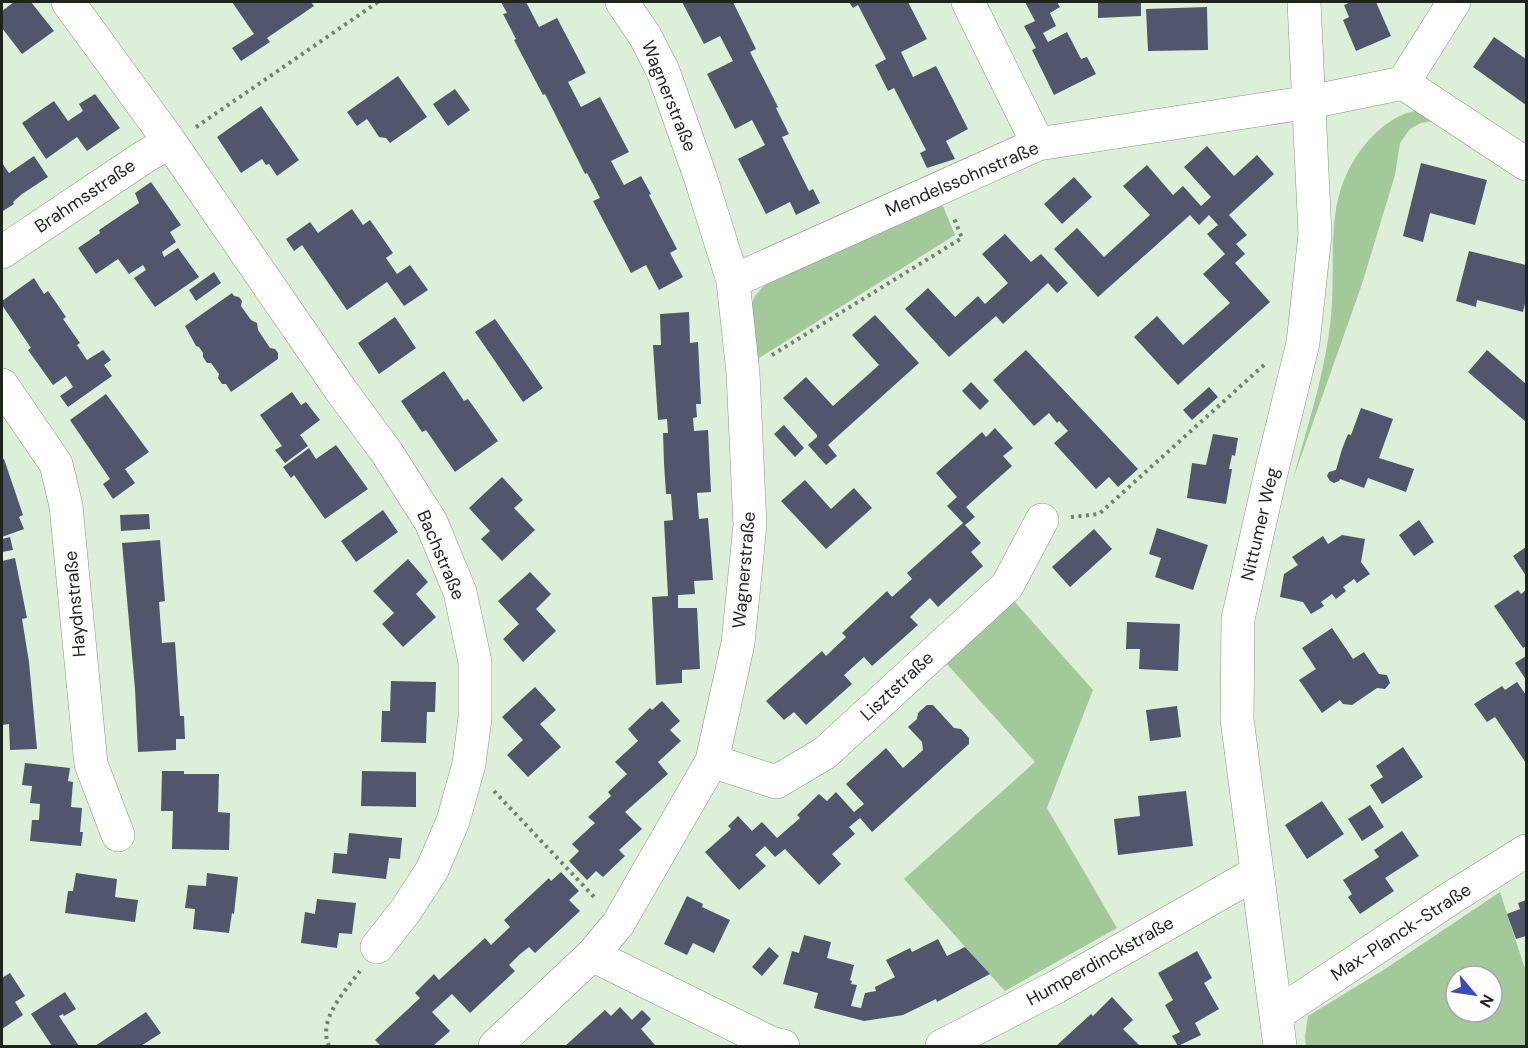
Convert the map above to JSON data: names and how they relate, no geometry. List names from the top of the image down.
{
  "streets": {
    "street": [
      "Wagnerstraße",
      "Mendelssohnstraße",
      "Brahmsstraße",
      "Nittumer Weg",
      "Bachstraße",
      "Haydnstraße",
      "Lisztstraße",
      "Max-Planck-Straße",
      "Humperdinckstraße"
    ]
  },
  "crossings": [
    ["Wagnerstraße", "Mendelssohnstraße"],
    ["Wagnerstraße", "Lisztstraße"],
    ["Mendelssohnstraße", "Nittumer Weg"],
    ["Brahmsstraße", "Bachstraße"],
    ["Nittumer Weg", "Max-Planck-Straße"],
    ["Nittumer Weg", "Humperdinckstraße"]
  ],
  "north": "bottom right"
}
